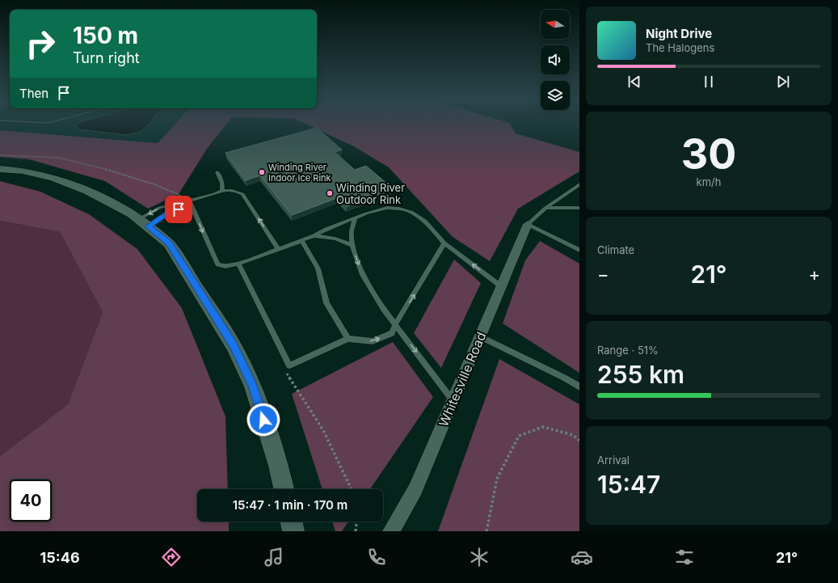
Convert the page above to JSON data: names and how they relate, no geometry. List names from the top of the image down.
{
  "streets": {
    "street": ["Whitesville Road"]
  },
  "places": ["Winding River Indoor Ice Rink", "Winding River Outdoor Rink"],
  "north": "left",
  "page": {
    "turn": ["150 m", "Turn right"],
    "song": ["Night Drive", "The Halogens"],
    "then": "Then",
    "tile": [
      ["30", "km/h"],
      "Climate",
      ["Range · 51%", "255 km"],
      ["Arrival", "15:47"]
    ],
    "heat": ["−", "21°", "+"],
    "limit": "40",
    "trip": "15:47 · 1 min · 170 m",
    "tabs": ["15:46", "21°"]
  }
}
